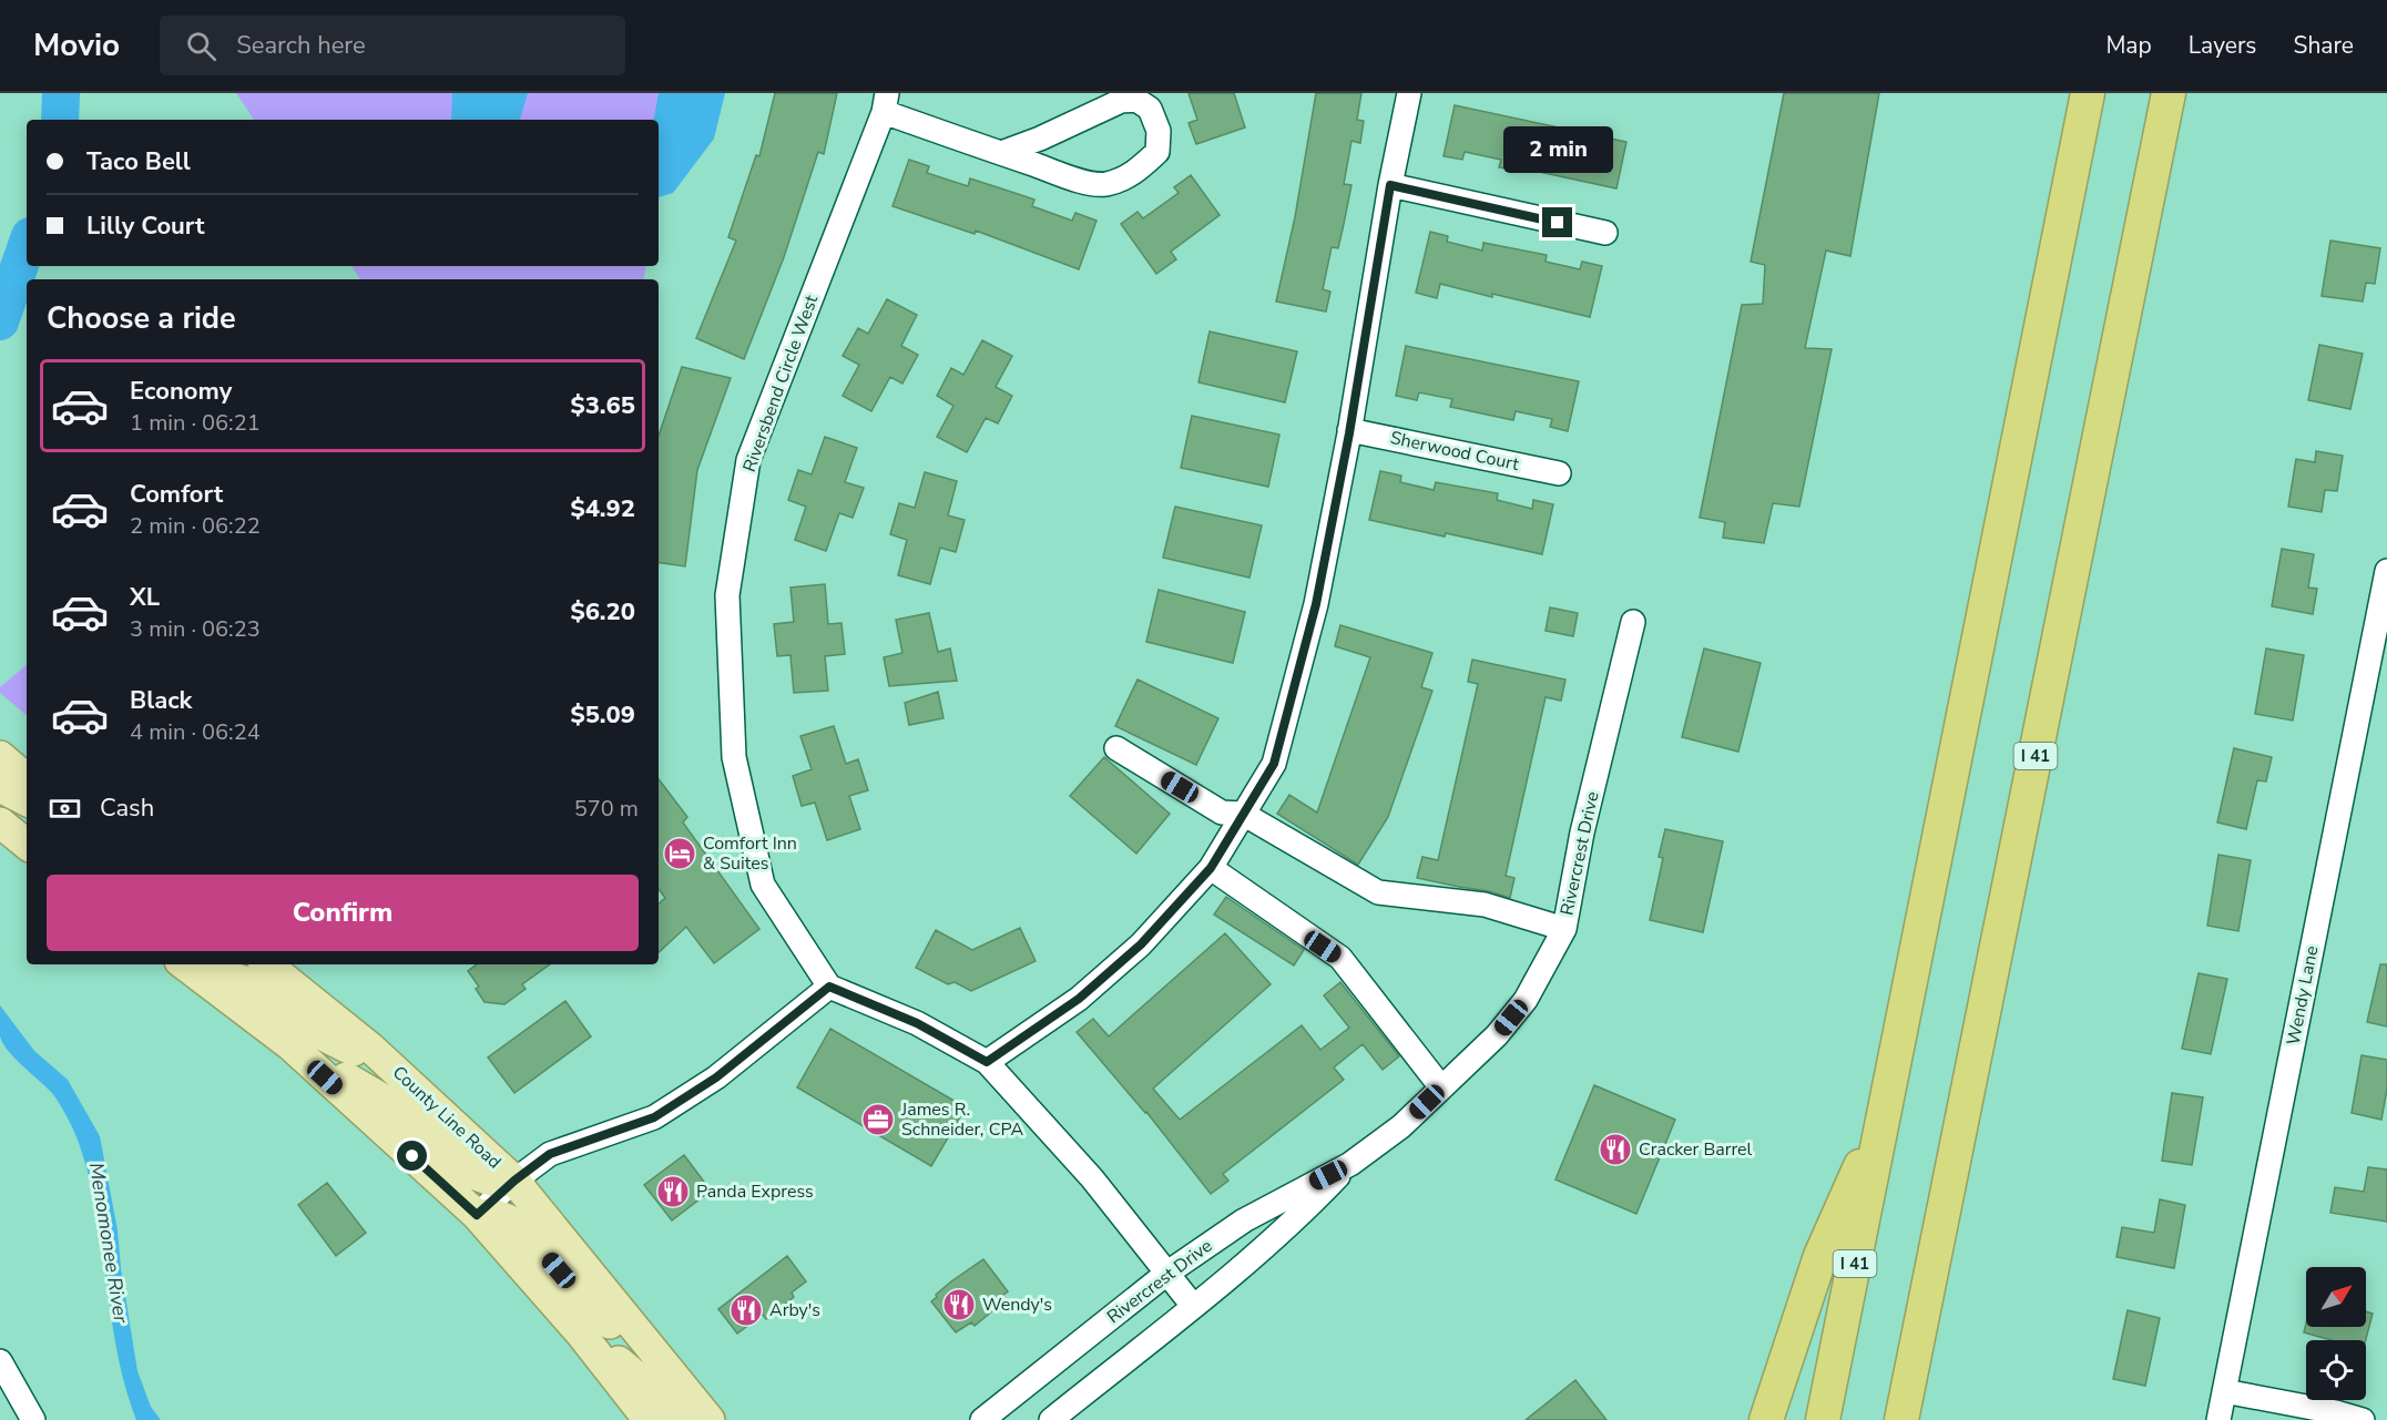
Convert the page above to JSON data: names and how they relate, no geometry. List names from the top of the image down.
{
  "streets": {
    "highway": ["I 41"],
    "main road": ["County Line Road"],
    "street": [
      "Riversbend Circle West",
      "Sherwood Court",
      "Rivercrest Drive",
      "Wendy Lane"
    ]
  },
  "water": ["Menomonee River"],
  "places": {
    "hotel": ["Comfort Inn & Suites"],
    "office": ["James R. Schneider, CPA"],
    "restaurant": [
      "Cracker Barrel",
      "Panda Express",
      "Wendy's",
      "Arby's"
    ]
  },
  "north": "top right",
  "page": {
    "header": "Movio",
    "search": "Search here",
    "nav": ["Map", "Layers", "Share"],
    "banner": ["Taco Bell", "Lilly Court"],
    "bubble": "2 min",
    "heading": "Choose a ride",
    "list": [
      {
        "name": "Economy",
        "note": "1 min · 06:21",
        "value": "$3.65"
      },
      {
        "name": "Comfort",
        "note": "2 min · 06:22",
        "value": "$4.92"
      },
      {
        "name": "XL",
        "note": "3 min · 06:23",
        "value": "$6.20"
      },
      {
        "name": "Black",
        "note": "4 min · 06:24",
        "value": "$5.09"
      }
    ],
    "pay": ["Cash", "570 m"],
    "buttons": "Confirm"
  }
}
